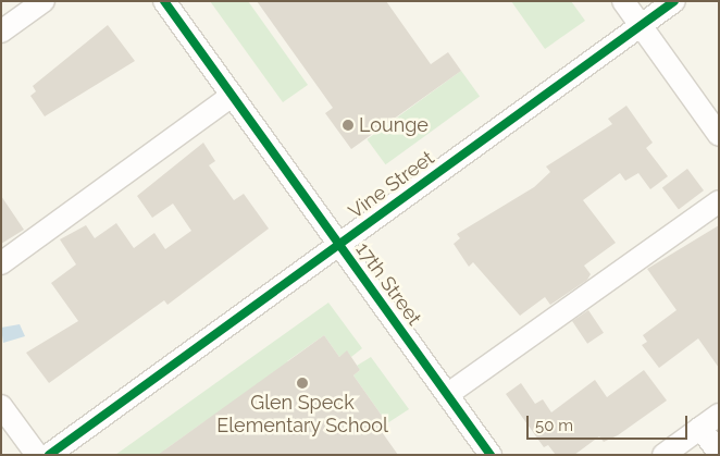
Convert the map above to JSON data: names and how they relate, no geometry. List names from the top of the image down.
{
  "streets": {
    "street": ["Vine Street", "17th Street"]
  },
  "crossings": [
    ["Vine Street", "17th Street"]
  ],
  "places": ["Lounge", "Glen Speck Elementary School"],
  "scale_bar": "50 m"
}
